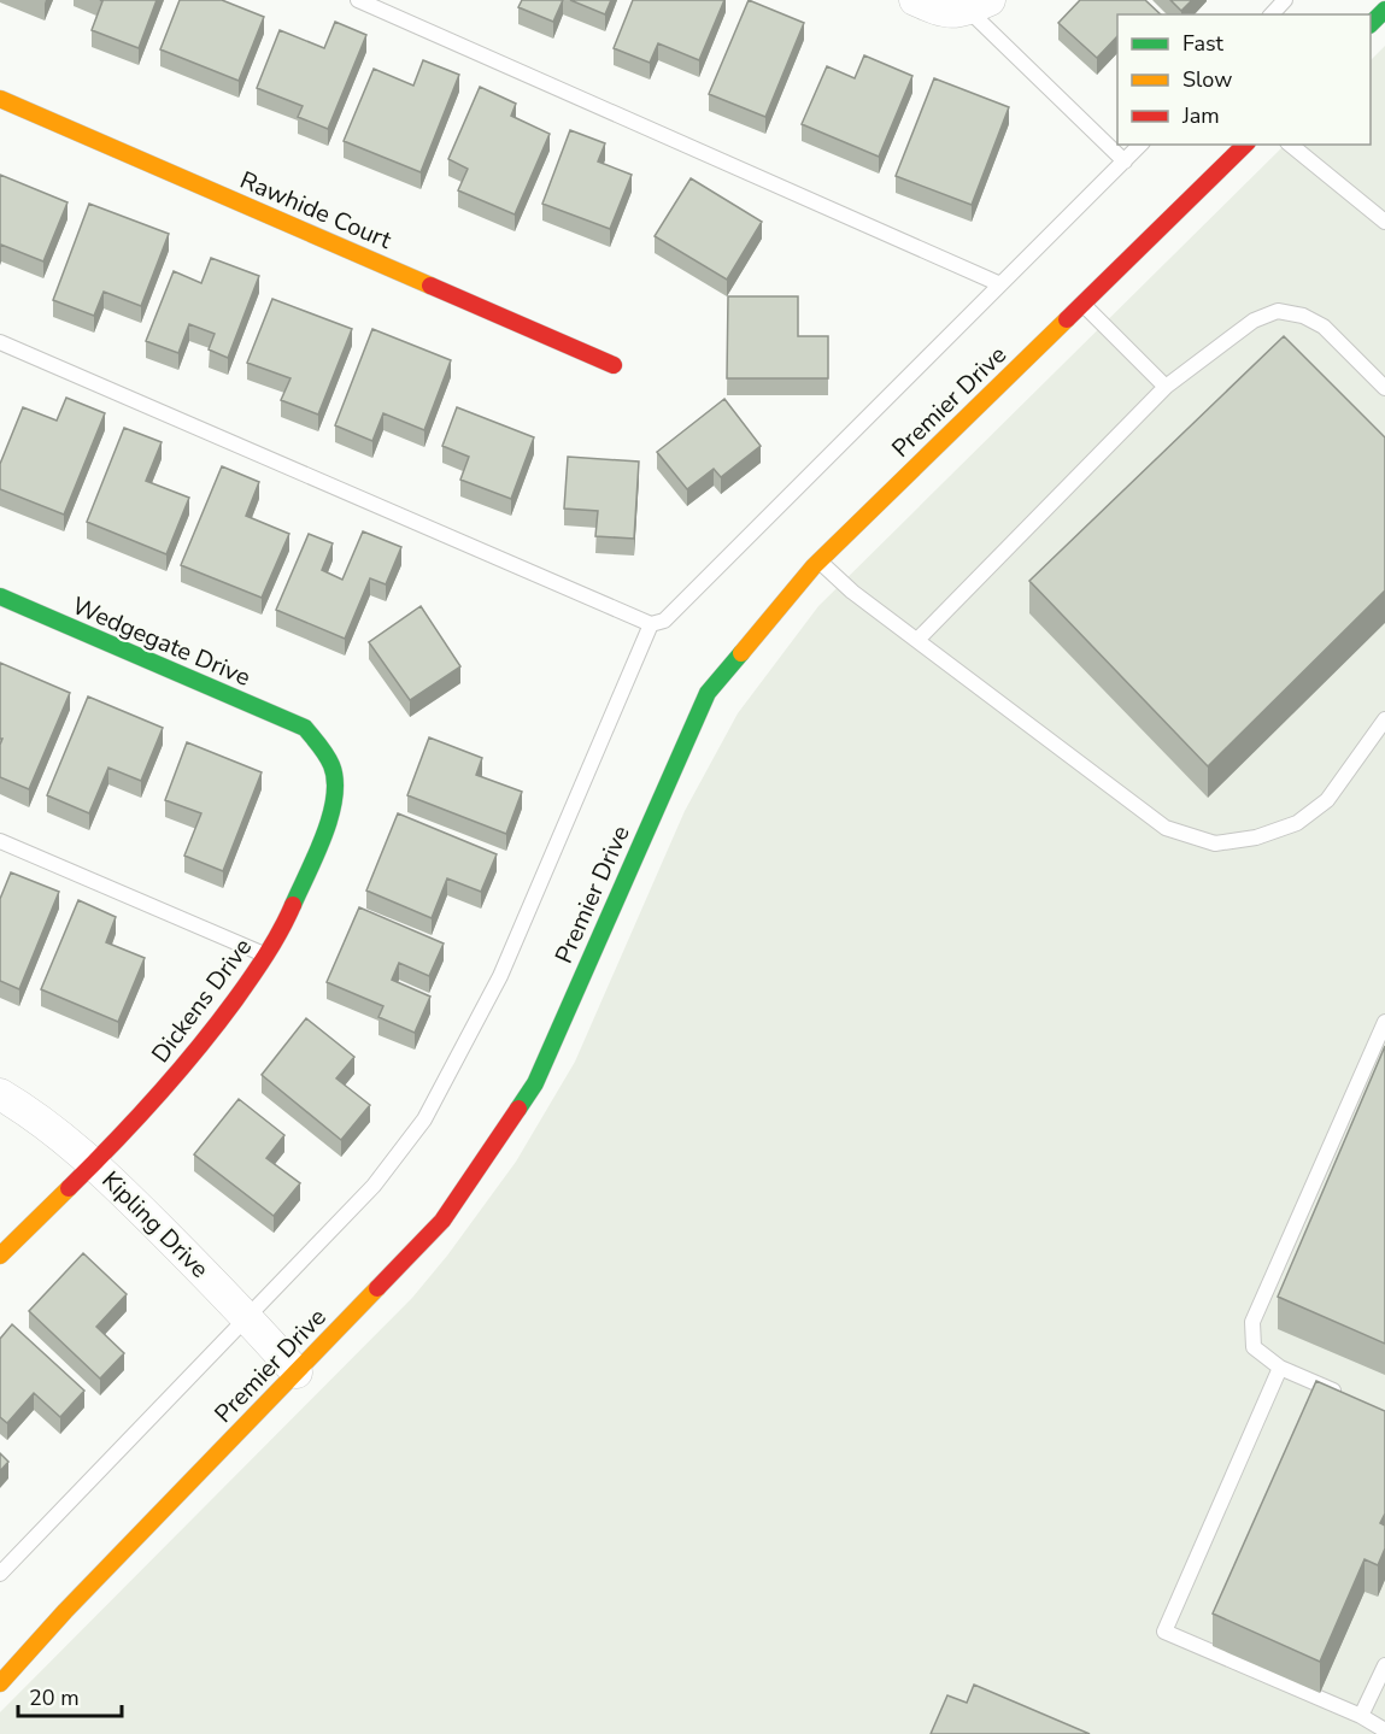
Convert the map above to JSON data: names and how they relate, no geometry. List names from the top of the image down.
{
  "streets": {
    "street": [
      "Rawhide Court",
      "Premier Drive",
      "Wedgegate Drive",
      "Dickens Drive",
      "Kipling Drive"
    ]
  },
  "crossings": [
    ["Premier Drive", "Kipling Drive"],
    ["Wedgegate Drive", "Dickens Drive"],
    ["Dickens Drive", "Kipling Drive"]
  ],
  "legend": ["Fast", "Slow", "Jam"],
  "scale_bar": "20 m"
}
